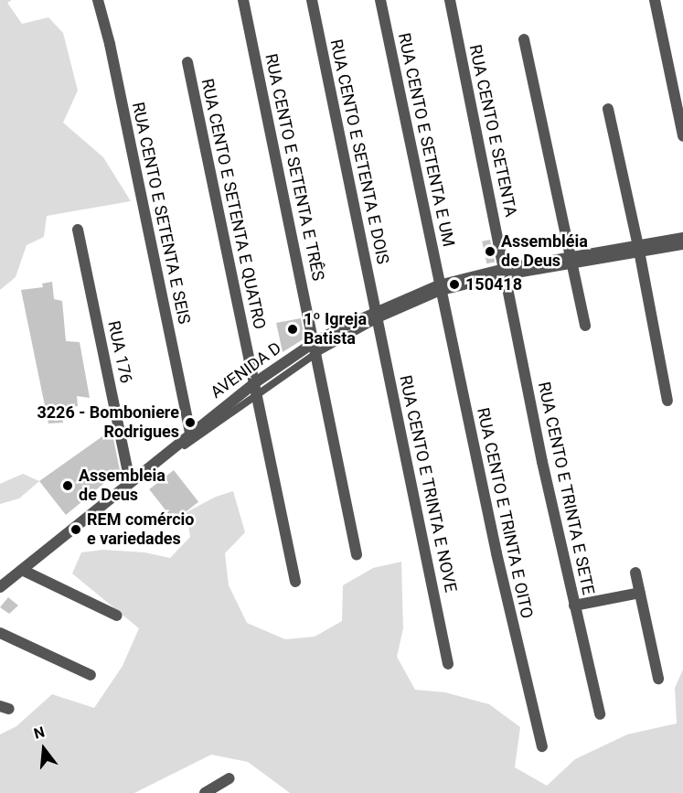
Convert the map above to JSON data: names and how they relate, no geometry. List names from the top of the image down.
{
  "streets": {
    "street": [
      "RUA CENTO E SETENTA",
      "RUA CENTO E SETENTA E UM",
      "RUA CENTO E SETENTA E DOIS",
      "RUA CENTO E SETENTA E TRÊS",
      "RUA CENTO E SETENTA E QUATRO",
      "RUA CENTO E SETENTA E SEIS",
      "RUA 176",
      "AVENIDA D",
      "RUA CENTO E TRINTA E NOVE",
      "RUA CENTO E TRINTA E SETE",
      "RUA CENTO E TRINTA E OITO"
    ]
  },
  "crossings": [
    ["RUA CENTO E SETENTA", "AVENIDA D"],
    ["RUA CENTO E SETENTA", "RUA CENTO E TRINTA E SETE"],
    ["RUA CENTO E SETENTA E UM", "AVENIDA D"],
    ["RUA CENTO E SETENTA E UM", "RUA CENTO E TRINTA E OITO"],
    ["RUA CENTO E SETENTA E DOIS", "AVENIDA D"],
    ["RUA CENTO E SETENTA E DOIS", "RUA CENTO E TRINTA E NOVE"],
    ["RUA CENTO E SETENTA E TRÊS", "AVENIDA D"],
    ["RUA CENTO E SETENTA E QUATRO", "AVENIDA D"],
    ["RUA CENTO E SETENTA E SEIS", "AVENIDA D"],
    ["RUA 176", "AVENIDA D"],
    ["AVENIDA D", "RUA CENTO E TRINTA E NOVE"],
    ["AVENIDA D", "RUA CENTO E TRINTA E SETE"],
    ["AVENIDA D", "RUA CENTO E TRINTA E OITO"]
  ],
  "places": [
    "Assembléia de Deus",
    "150418",
    "1º Igreja Batista",
    "3226 - Bomboniere Rodrigues",
    "Assembleia de Deus",
    "REM comércio e variedades"
  ],
  "north": "top"
}
